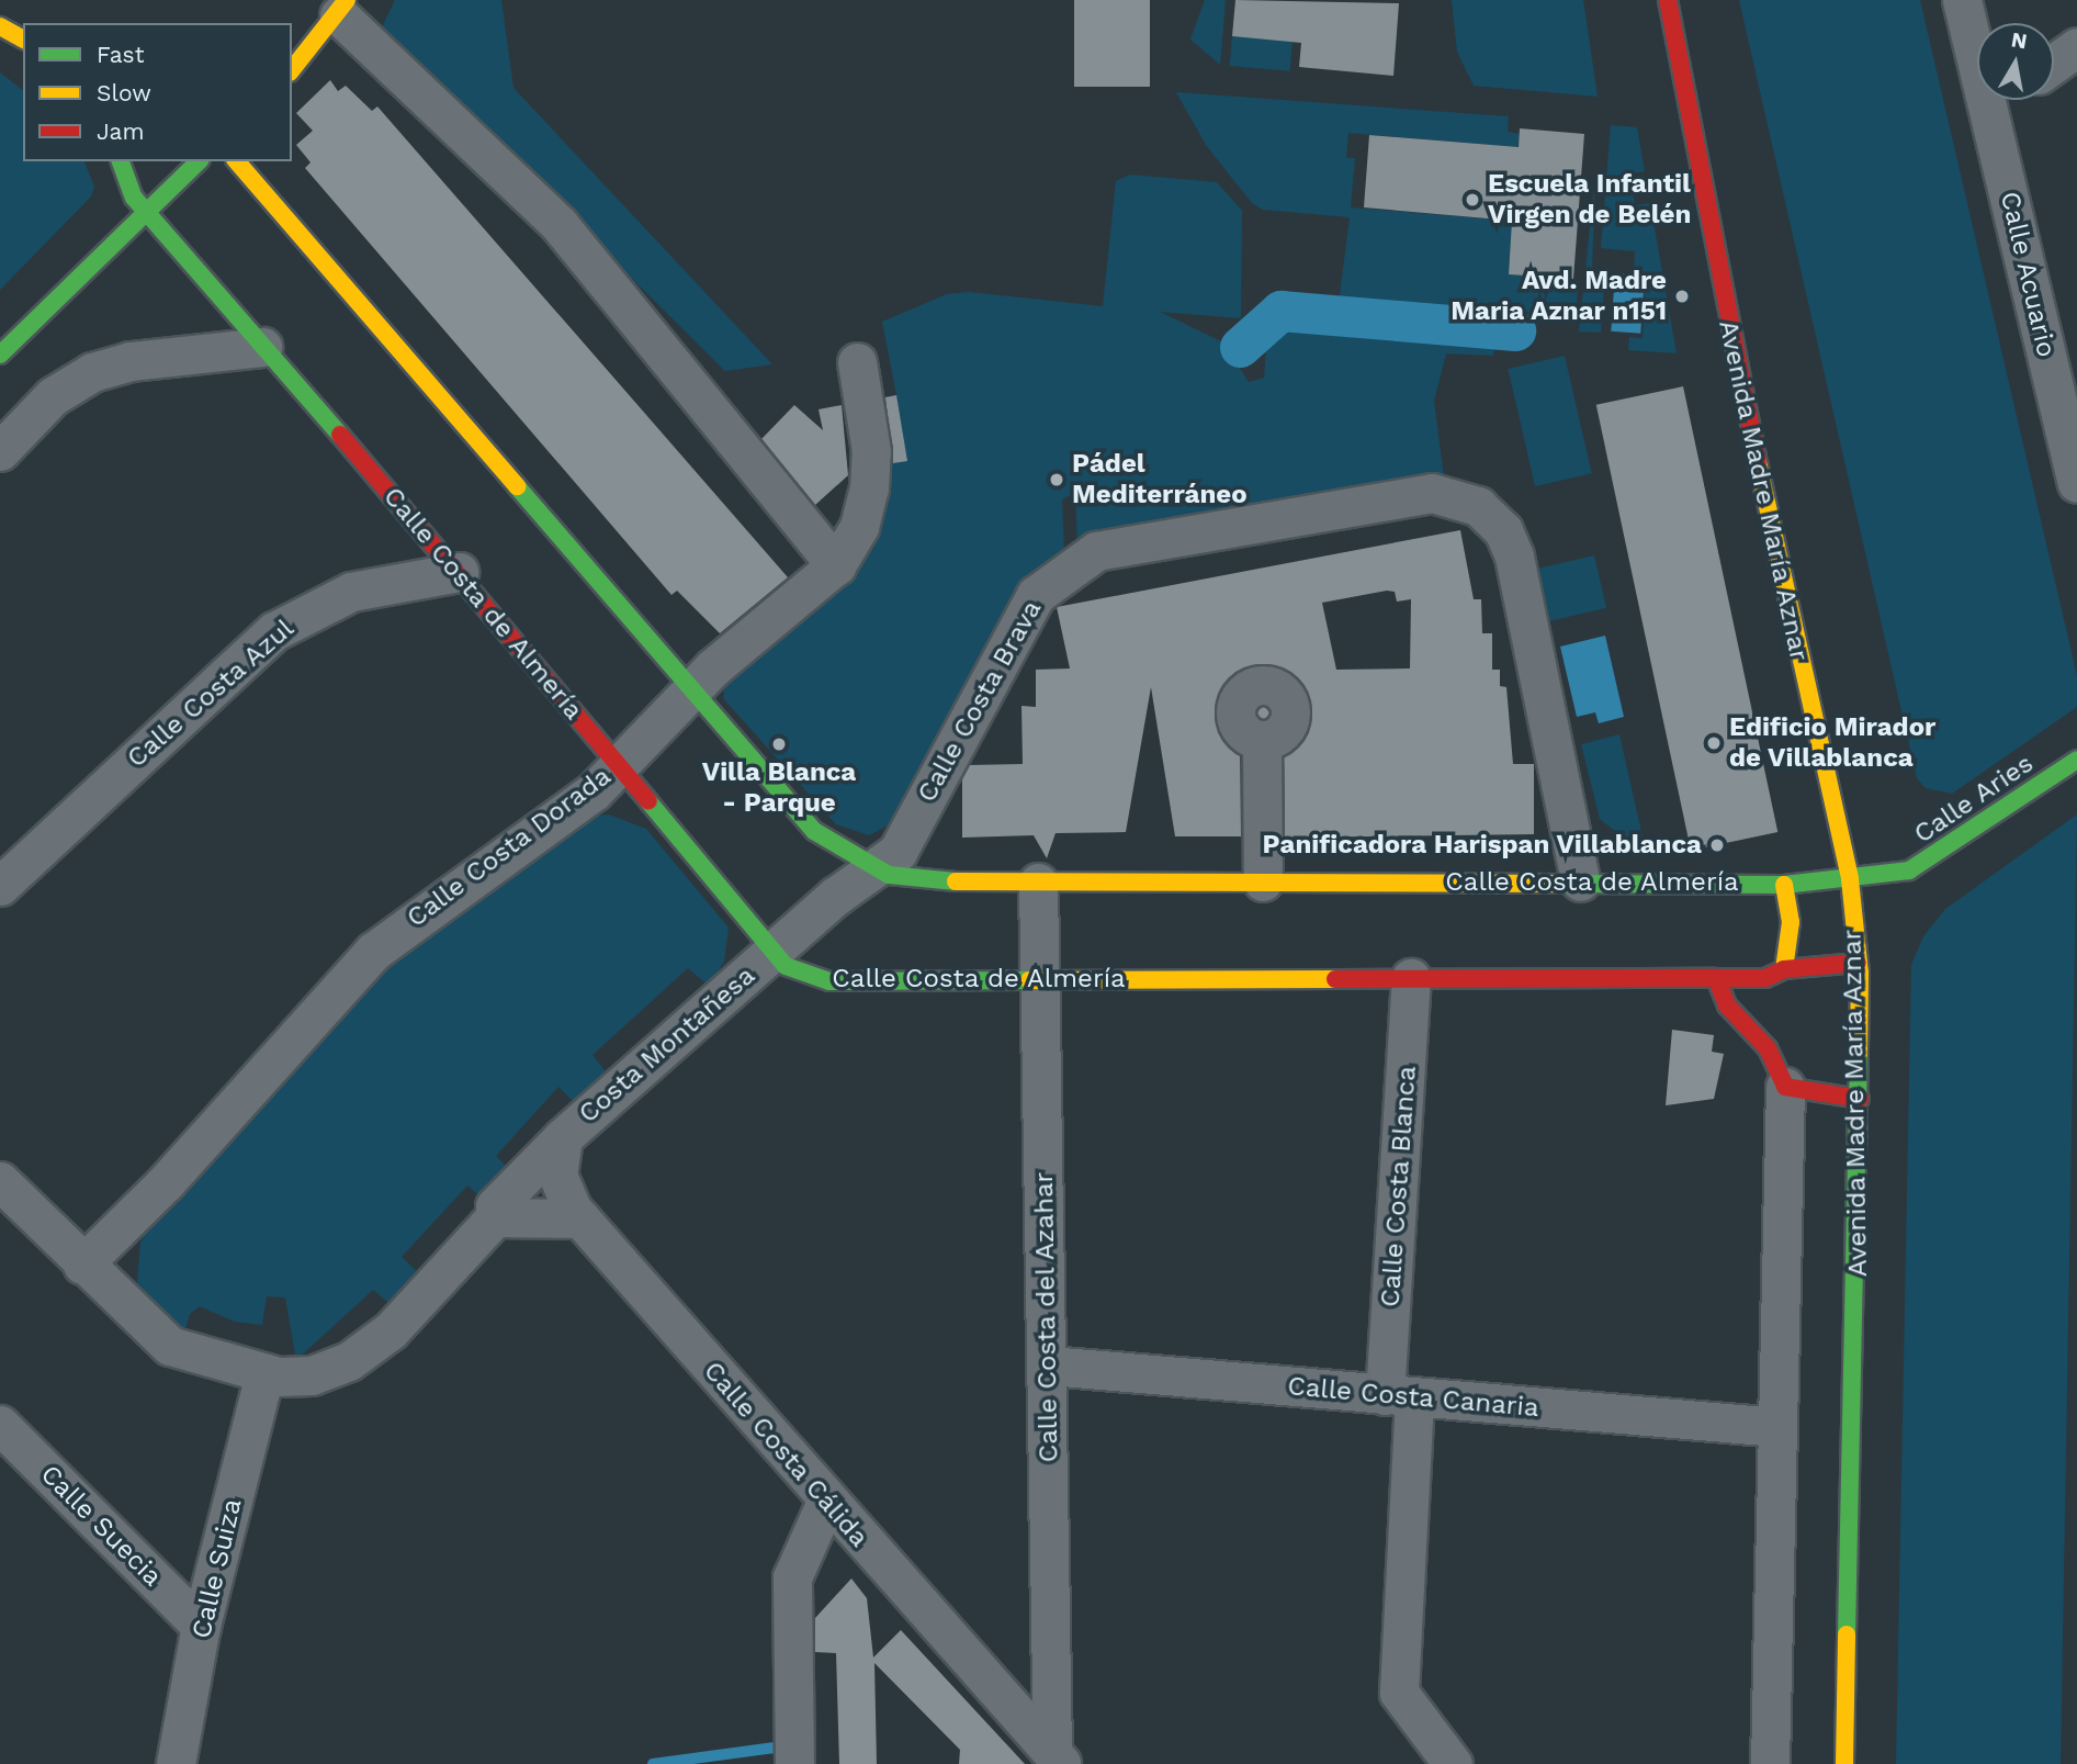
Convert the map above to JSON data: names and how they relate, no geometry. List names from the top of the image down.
{
  "streets": {
    "street": [
      "Calle Acuario",
      "Avenida Madre María Aznar",
      "Calle Costa de Almería",
      "Calle Costa Azul",
      "Calle Costa Brava",
      "Calle Aries",
      "Calle Costa Dorada",
      "Costa Montañesa",
      "Calle Costa Blanca",
      "Calle Costa del Azahar",
      "Calle Costa Canaria",
      "Calle Costa Cálida",
      "Calle Suecia",
      "Calle Suiza"
    ]
  },
  "crossings": [
    ["Avenida Madre María Aznar", "Calle Costa de Almería"],
    ["Avenida Madre María Aznar", "Calle Aries"],
    ["Calle Costa de Almería", "Calle Costa Azul"],
    ["Calle Costa de Almería", "Calle Costa Brava"],
    ["Calle Costa de Almería", "Calle Aries"],
    ["Calle Costa de Almería", "Calle Costa Dorada"],
    ["Calle Costa de Almería", "Costa Montañesa"],
    ["Calle Costa de Almería", "Calle Costa Blanca"],
    ["Calle Costa de Almería", "Calle Costa del Azahar"],
    ["Calle Costa Brava", "Costa Montañesa"],
    ["Calle Costa Dorada", "Costa Montañesa"],
    ["Costa Montañesa", "Calle Costa Cálida"],
    ["Costa Montañesa", "Calle Suiza"],
    ["Calle Costa Blanca", "Calle Costa Canaria"],
    ["Calle Costa del Azahar", "Calle Costa Canaria"],
    ["Calle Costa del Azahar", "Calle Costa Cálida"],
    ["Calle Suecia", "Calle Suiza"]
  ],
  "places": [
    "Escuela Infantil Virgen de Belén",
    "Avd. Madre Maria Aznar n151",
    "Pádel Mediterráneo",
    "Edificio Mirador de Villablanca",
    "Villa Blanca - Parque",
    "Panificadora Harispan Villablanca"
  ],
  "legend": ["Fast", "Slow", "Jam"],
  "north": "top"
}
